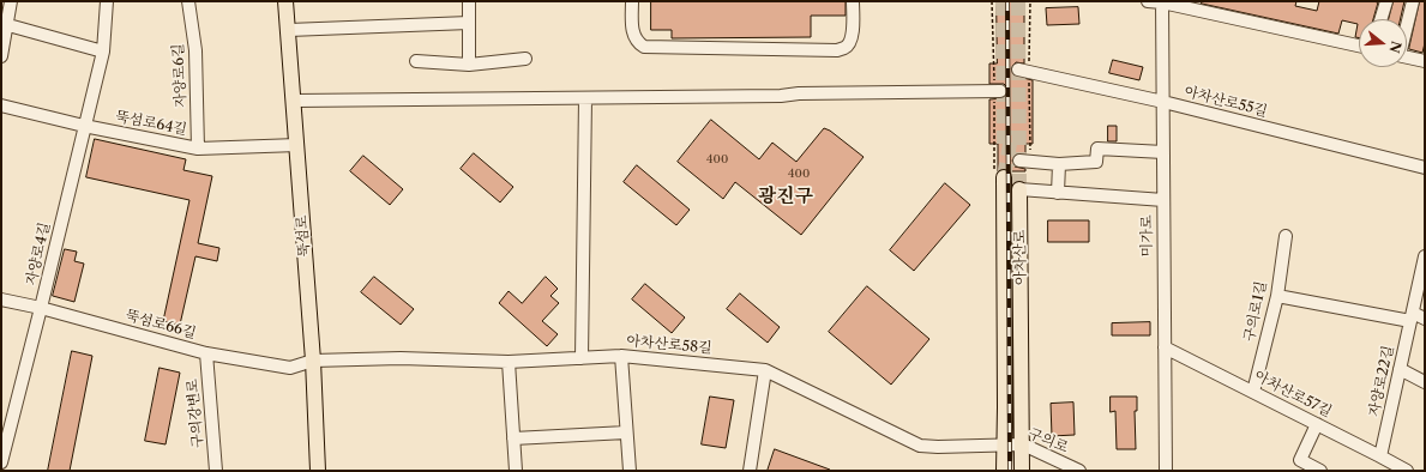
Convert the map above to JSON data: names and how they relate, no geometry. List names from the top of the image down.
{
  "streets": {
    "main road": ["뚝섬로", "아차산로"],
    "street": [
      "자양로6길",
      "아차산로55길",
      "뚝섬로64길",
      "미가로",
      "자양로4길",
      "구의로1길",
      "뚝섬로66길",
      "아차산로58길",
      "자양로22길",
      "아차산로57길",
      "구의강변로",
      "구의로"
    ]
  },
  "crossings": [
    ["자양로6길", "뚝섬로64길"],
    ["아차산로55길", "미가로"],
    ["뚝섬로64길", "뚝섬로"],
    ["뚝섬로64길", "자양로4길"],
    ["뚝섬로", "뚝섬로66길"],
    ["뚝섬로", "아차산로58길"],
    ["미가로", "아차산로"],
    ["미가로", "아차산로57길"],
    ["자양로4길", "뚝섬로66길"],
    ["아차산로", "아차산로58길"],
    ["아차산로", "구의로"],
    ["구의로1길", "아차산로57길"],
    ["뚝섬로66길", "아차산로58길"],
    ["뚝섬로66길", "구의강변로"],
    ["아차산로58길", "구의로"],
    ["자양로22길", "아차산로57길"]
  ],
  "districts": ["광진구"],
  "house_numbers": ["400", "400"],
  "north": "right"
}
